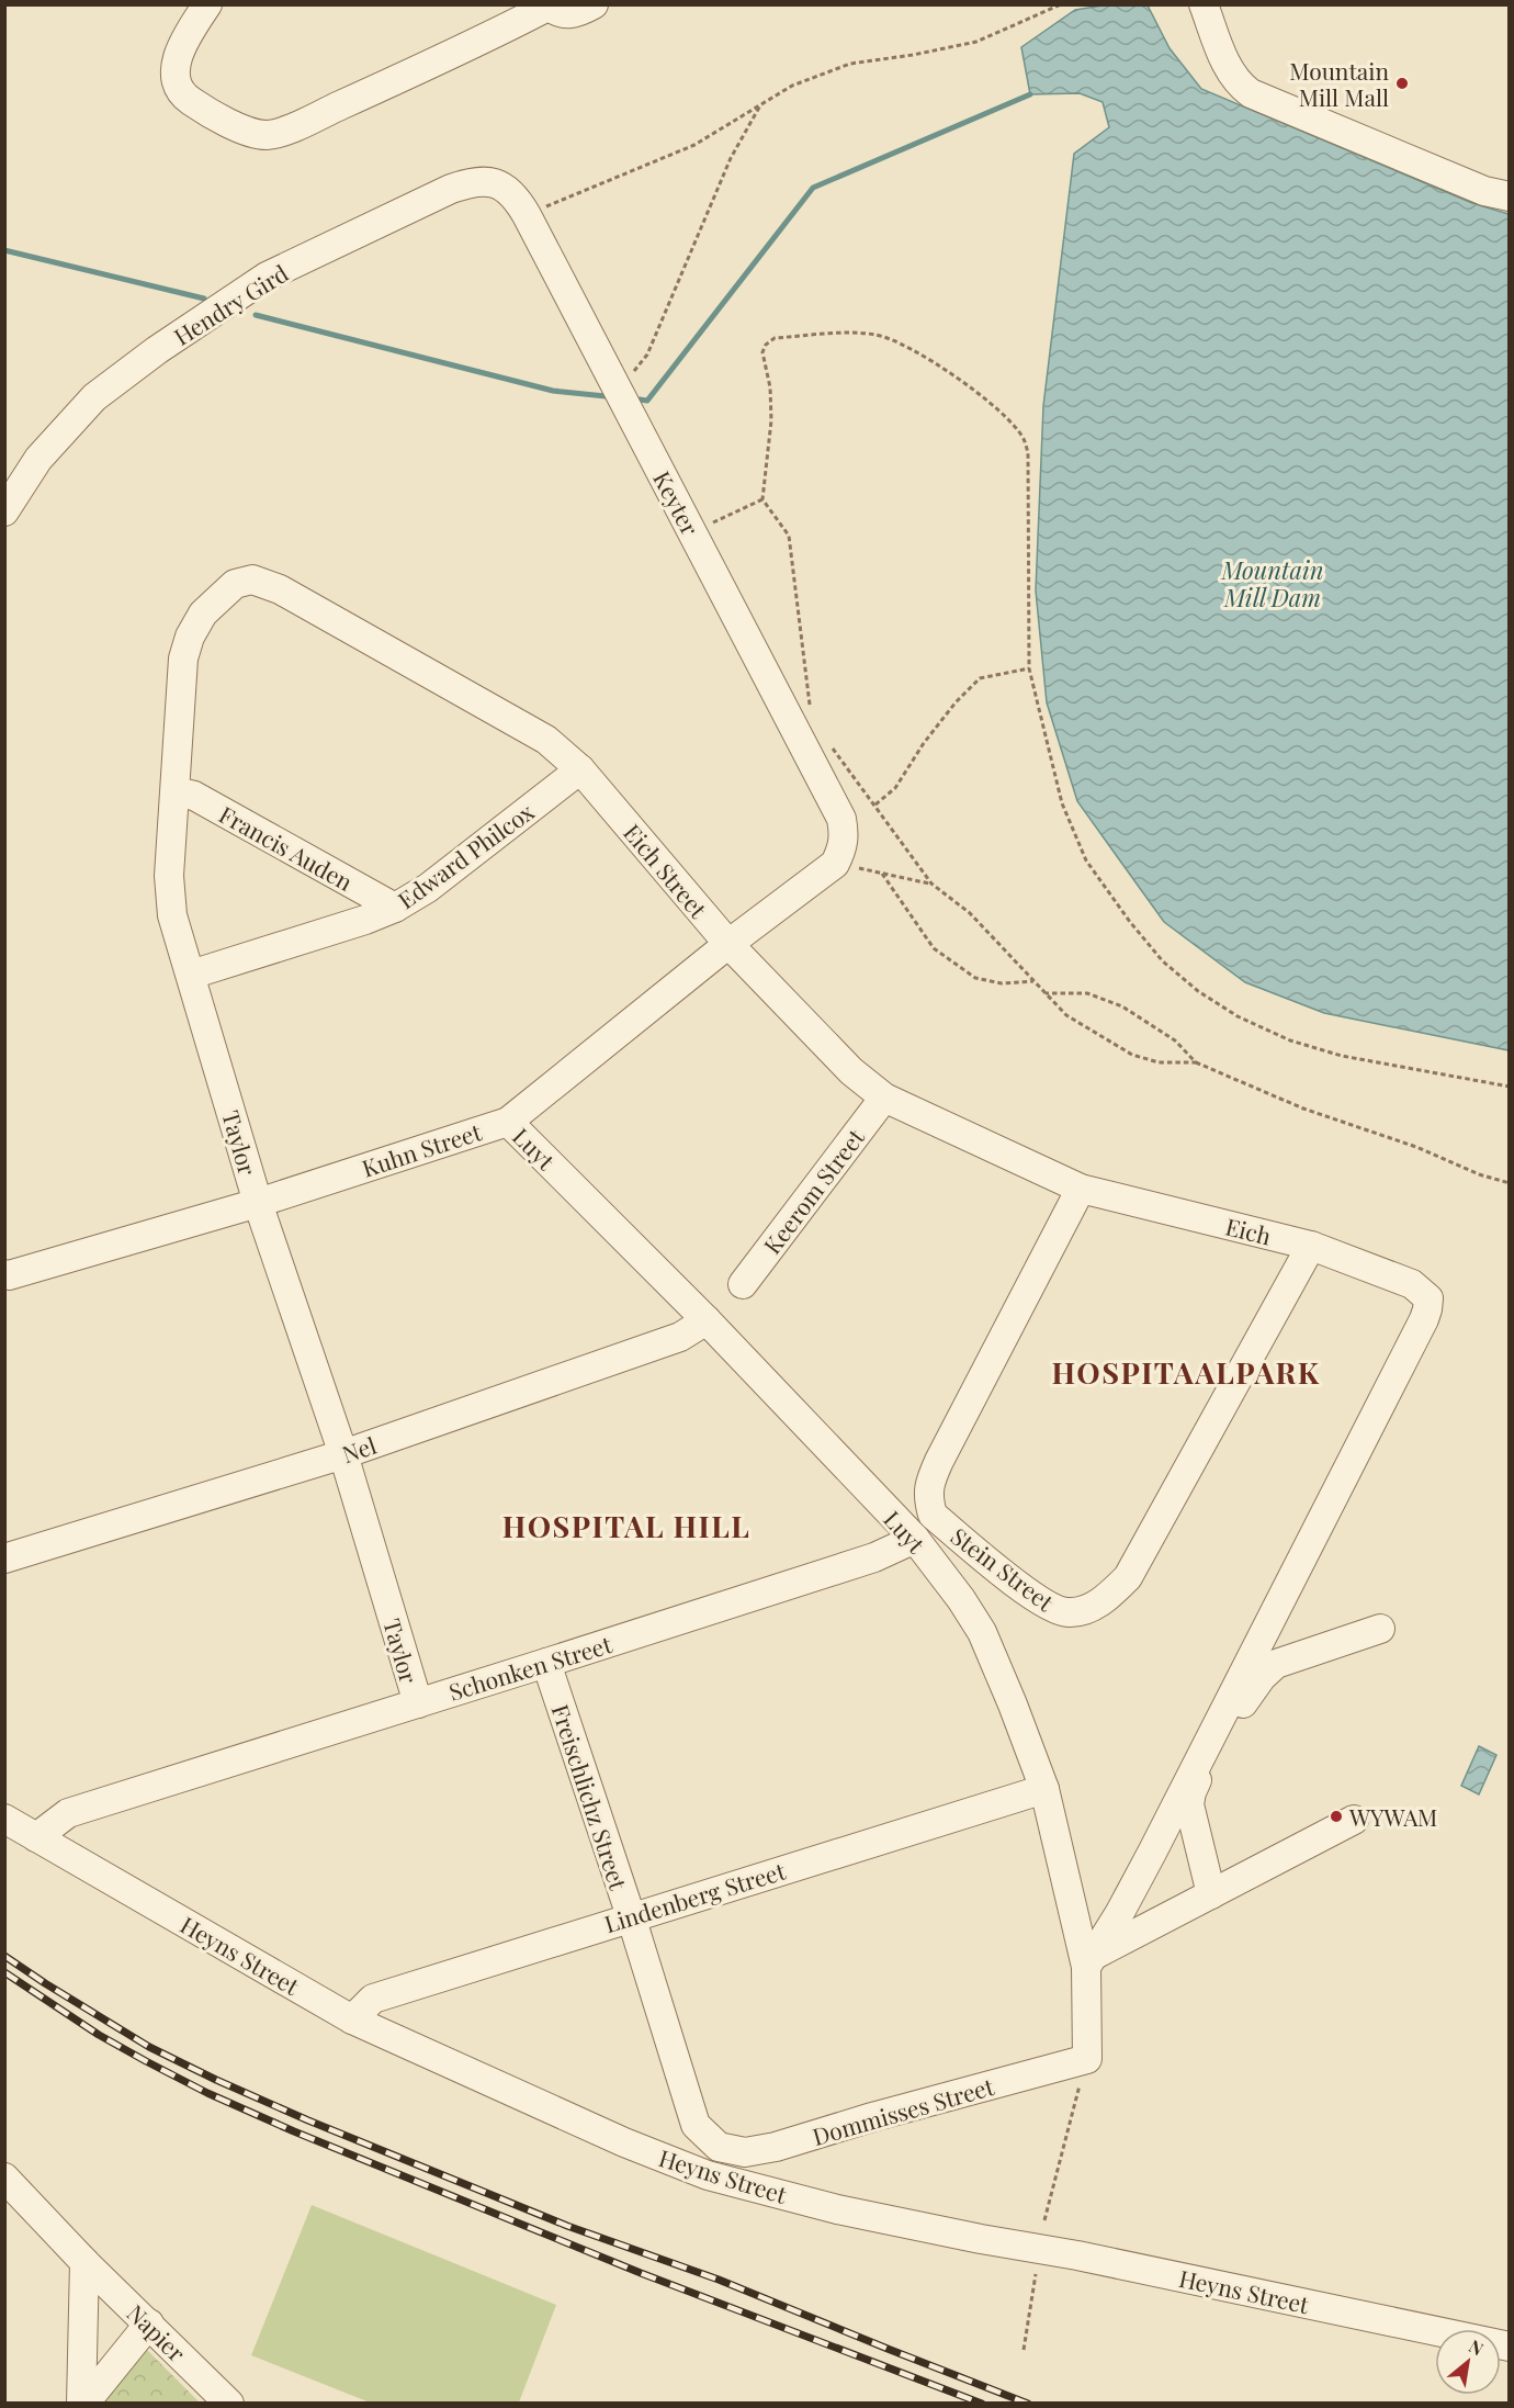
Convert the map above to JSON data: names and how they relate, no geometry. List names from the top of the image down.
{
  "streets": {
    "street": [
      "Hendry Gird",
      "Keyter",
      "Francis Auden",
      "Edward Philcox",
      "Eich Street",
      "Taylor",
      "Luyt",
      "Kuhn Street",
      "Keerom Street",
      "Eich",
      "Nel",
      "Stein Street",
      "Schonken Street",
      "Freischlichz Street",
      "Lindenberg Street",
      "Heyns Street",
      "Dommisses Street",
      "Napier"
    ]
  },
  "crossings": [
    ["Hendry Gird", "Keyter"],
    ["Keyter", "Kuhn Street"],
    ["Francis Auden", "Edward Philcox"],
    ["Francis Auden", "Taylor"],
    ["Edward Philcox", "Eich Street"],
    ["Edward Philcox", "Taylor"],
    ["Eich Street", "Taylor"],
    ["Eich Street", "Kuhn Street"],
    ["Eich Street", "Keerom Street"],
    ["Eich Street", "Eich"],
    ["Eich Street", "Stein Street"],
    ["Taylor", "Kuhn Street"],
    ["Taylor", "Nel"],
    ["Taylor", "Schonken Street"],
    ["Luyt", "Kuhn Street"],
    ["Luyt", "Eich"],
    ["Luyt", "Nel"],
    ["Luyt", "Schonken Street"],
    ["Luyt", "Lindenberg Street"],
    ["Luyt", "Dommisses Street"],
    ["Eich", "Stein Street"],
    ["Schonken Street", "Freischlichz Street"],
    ["Schonken Street", "Heyns Street"],
    ["Freischlichz Street", "Lindenberg Street"],
    ["Freischlichz Street", "Dommisses Street"],
    ["Lindenberg Street", "Heyns Street"]
  ],
  "districts": ["HOSPITAALPARK", "HOSPITAL HILL"],
  "water": ["Mountain Mill Dam"],
  "places": ["Mountain Mill Mall", "WYWAM"],
  "north": "top right"
}
